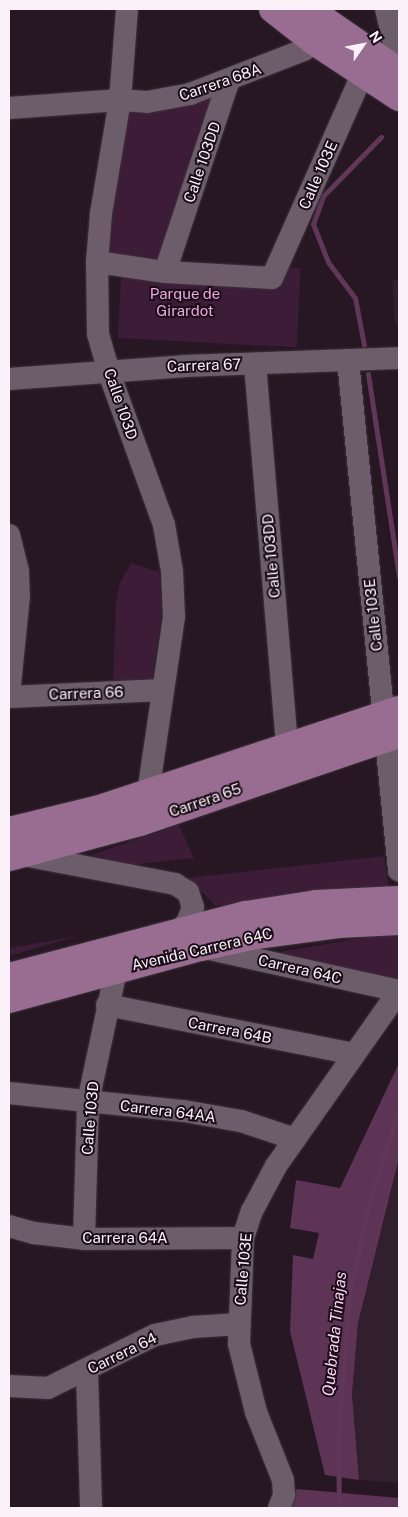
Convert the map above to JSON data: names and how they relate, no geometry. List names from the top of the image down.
{
  "streets": {
    "main road": ["Carrera 65", "Avenida Carrera 64C"],
    "street": [
      "Carrera 68A",
      "Calle 103DD",
      "Calle 103E",
      "Carrera 67",
      "Calle 103D",
      "Carrera 66",
      "Carrera 64C",
      "Carrera 64B",
      "Carrera 64AA",
      "Carrera 64A",
      "Carrera 64"
    ]
  },
  "crossings": [
    ["Carrera 68A", "Calle 103DD"],
    ["Carrera 68A", "Calle 103D"],
    ["Calle 103DD", "Calle 103E"],
    ["Calle 103DD", "Carrera 67"],
    ["Calle 103DD", "Carrera 65"],
    ["Calle 103E", "Carrera 67"],
    ["Calle 103E", "Carrera 65"],
    ["Calle 103E", "Carrera 64C"],
    ["Calle 103E", "Carrera 64B"],
    ["Calle 103E", "Carrera 64AA"],
    ["Calle 103E", "Carrera 64A"],
    ["Calle 103E", "Carrera 64"],
    ["Carrera 67", "Calle 103D"],
    ["Calle 103D", "Carrera 66"],
    ["Calle 103D", "Carrera 65"],
    ["Calle 103D", "Avenida Carrera 64C"],
    ["Calle 103D", "Carrera 64B"],
    ["Calle 103D", "Carrera 64AA"],
    ["Calle 103D", "Carrera 64A"],
    ["Avenida Carrera 64C", "Carrera 64C"]
  ],
  "water": ["Quebrada Tinajas"],
  "parks": ["Parque de Girardot"],
  "north": "top right"
}
